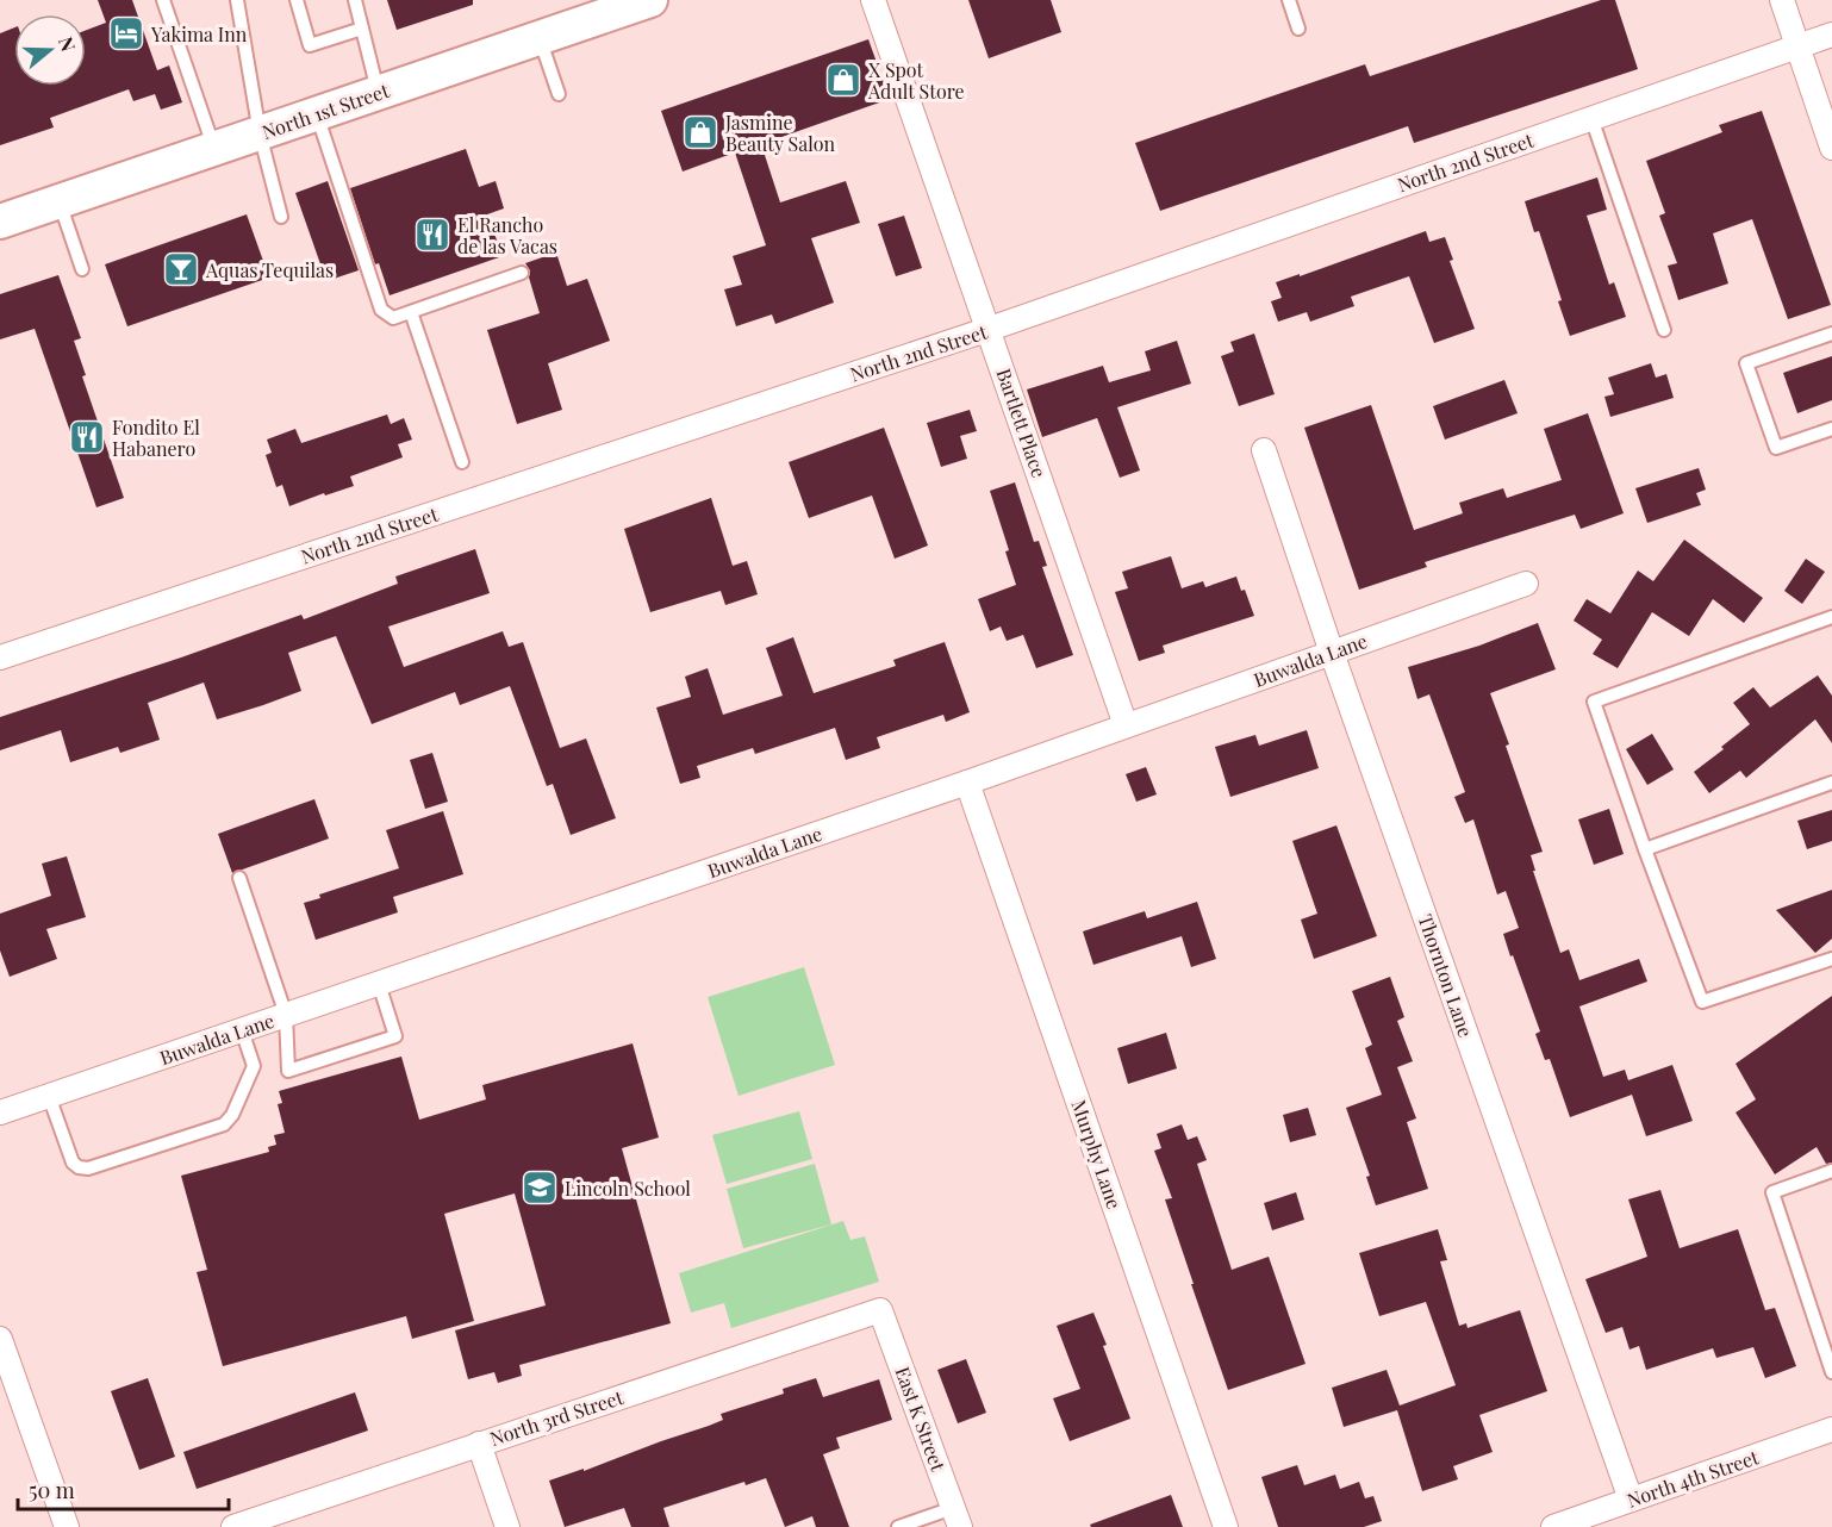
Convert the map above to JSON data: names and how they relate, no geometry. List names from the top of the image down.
{
  "streets": {
    "main road": ["North 1st Street"],
    "street": [
      "North 2nd Street",
      "Bartlett Place",
      "Buwalda Lane",
      "Thornton Lane",
      "Murphy Lane",
      "North 3rd Street",
      "East K Street",
      "North 4th Street"
    ]
  },
  "crossings": [
    ["North 2nd Street", "Bartlett Place"],
    ["Bartlett Place", "Buwalda Lane"],
    ["Buwalda Lane", "Thornton Lane"],
    ["Buwalda Lane", "Murphy Lane"],
    ["Thornton Lane", "North 4th Street"],
    ["North 3rd Street", "East K Street"]
  ],
  "places": {
    "hotel": ["Yakima Inn"],
    "shop": ["X Spot Adult Store", "Jasmine Beauty Salon"],
    "restaurant": ["El Rancho de las Vacas", "Fondito El Habanero"],
    "bar": ["Aquas Tequilas"],
    "school or university": ["Lincoln School"]
  },
  "scale_bar": "50 m",
  "north": "right"
}
